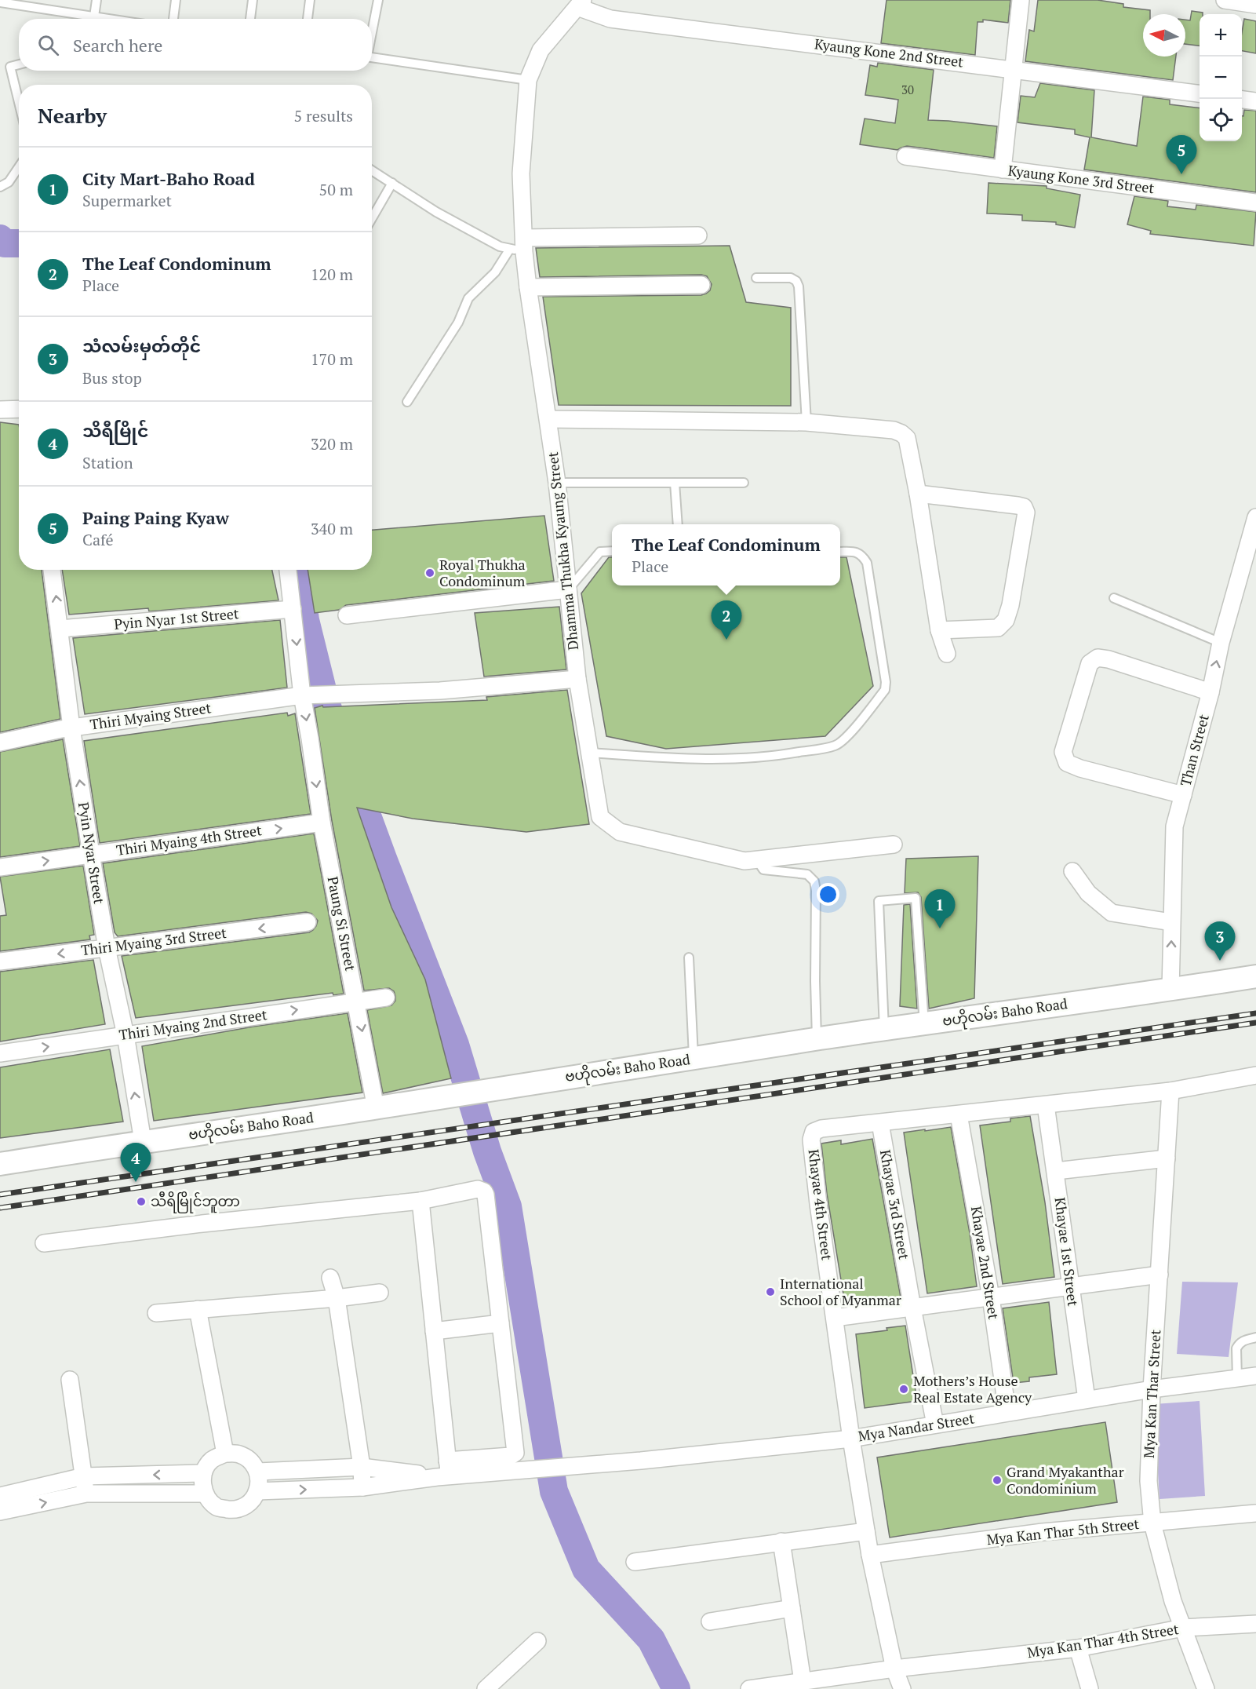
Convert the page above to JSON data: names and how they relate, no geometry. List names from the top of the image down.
{
  "streets": {
    "main road": ["ဗဟိုလမ်း Baho Road"],
    "street": [
      "Kyaung Kone 2nd Street",
      "Kyaung Kone 3rd Street",
      "Dhamma Thukha Kyaung Street",
      "Pyin Nyar 1st Street",
      "Thiri Myaing Street",
      "Than Street",
      "Thiri Myaing 4th Street",
      "Pyin Nyar Street",
      "Paung Si Street",
      "Thiri Myaing 3rd Street",
      "Thiri Myaing 2nd Street",
      "Khayae 4th Street",
      "Khayae 3rd Street",
      "Khayae 1st Street",
      "Khayae 2nd Street",
      "Mya Kan Thar Street",
      "Mya Nandar Street",
      "Mya Kan Thar 5th Street",
      "Mya Kan Thar 4th Street"
    ]
  },
  "crossings": [
    ["Kyaung Kone 2nd Street", "Dhamma Thukha Kyaung Street"],
    ["Dhamma Thukha Kyaung Street", "Thiri Myaing Street"],
    ["Pyin Nyar 1st Street", "Pyin Nyar Street"],
    ["Thiri Myaing Street", "Pyin Nyar Street"],
    ["Thiri Myaing Street", "Paung Si Street"],
    ["Than Street", "ဗဟိုလမ်း Baho Road"],
    ["Thiri Myaing 4th Street", "Pyin Nyar Street"],
    ["Thiri Myaing 4th Street", "Paung Si Street"],
    ["Pyin Nyar Street", "Thiri Myaing 3rd Street"],
    ["Pyin Nyar Street", "ဗဟိုလမ်း Baho Road"],
    ["Pyin Nyar Street", "Thiri Myaing 2nd Street"],
    ["Paung Si Street", "ဗဟိုလမ်း Baho Road"],
    ["Paung Si Street", "Thiri Myaing 2nd Street"],
    ["Khayae 4th Street", "Khayae 3rd Street"],
    ["Khayae 4th Street", "Mya Nandar Street"],
    ["Khayae 4th Street", "Mya Kan Thar 5th Street"],
    ["Khayae 4th Street", "Mya Kan Thar 4th Street"],
    ["Khayae 3rd Street", "Mya Nandar Street"],
    ["Khayae 1st Street", "Mya Nandar Street"],
    ["Khayae 2nd Street", "Mya Nandar Street"],
    ["Mya Kan Thar Street", "Mya Nandar Street"],
    ["Mya Kan Thar Street", "Mya Kan Thar 5th Street"],
    ["Mya Kan Thar Street", "Mya Kan Thar 4th Street"]
  ],
  "one_way": [
    "Thiri Myaing 4th Street",
    "Pyin Nyar Street",
    "Paung Si Street",
    "Thiri Myaing 3rd Street",
    "Thiri Myaing 2nd Street"
  ],
  "places": [
    "Royal Thukha Condominum",
    "သီရိမြိုင်ဘူတာ",
    "International School of Myanmar",
    "Mothers’s House Real Estate Agency",
    "Grand Myakanthar Condominium"
  ],
  "house_numbers": ["30"],
  "north": "left",
  "page": {
    "map_buttons": ["+", "−"],
    "search": "Search here",
    "heading": ["Nearby", "5 results"],
    "pins": [
      "5",
      "2",
      "1",
      "3",
      "4"
    ],
    "list": [
      {
        "mark": "1",
        "name": "City Mart-Baho Road",
        "note": "Supermarket",
        "value": "50 m"
      },
      {
        "mark": "2",
        "name": "The Leaf Condominum",
        "note": "Place",
        "value": "120 m"
      },
      {
        "mark": "3",
        "name": "သံလမ်းမှတ်တိုင်",
        "note": "Bus stop",
        "value": "170 m"
      },
      {
        "mark": "4",
        "name": "သိရီမြိုင်",
        "note": "Station",
        "value": "320 m"
      },
      {
        "mark": "5",
        "name": "Paing Paing Kyaw",
        "note": "Café",
        "value": "340 m"
      }
    ],
    "popup": ["The Leaf Condominum", "Place"]
  }
}
